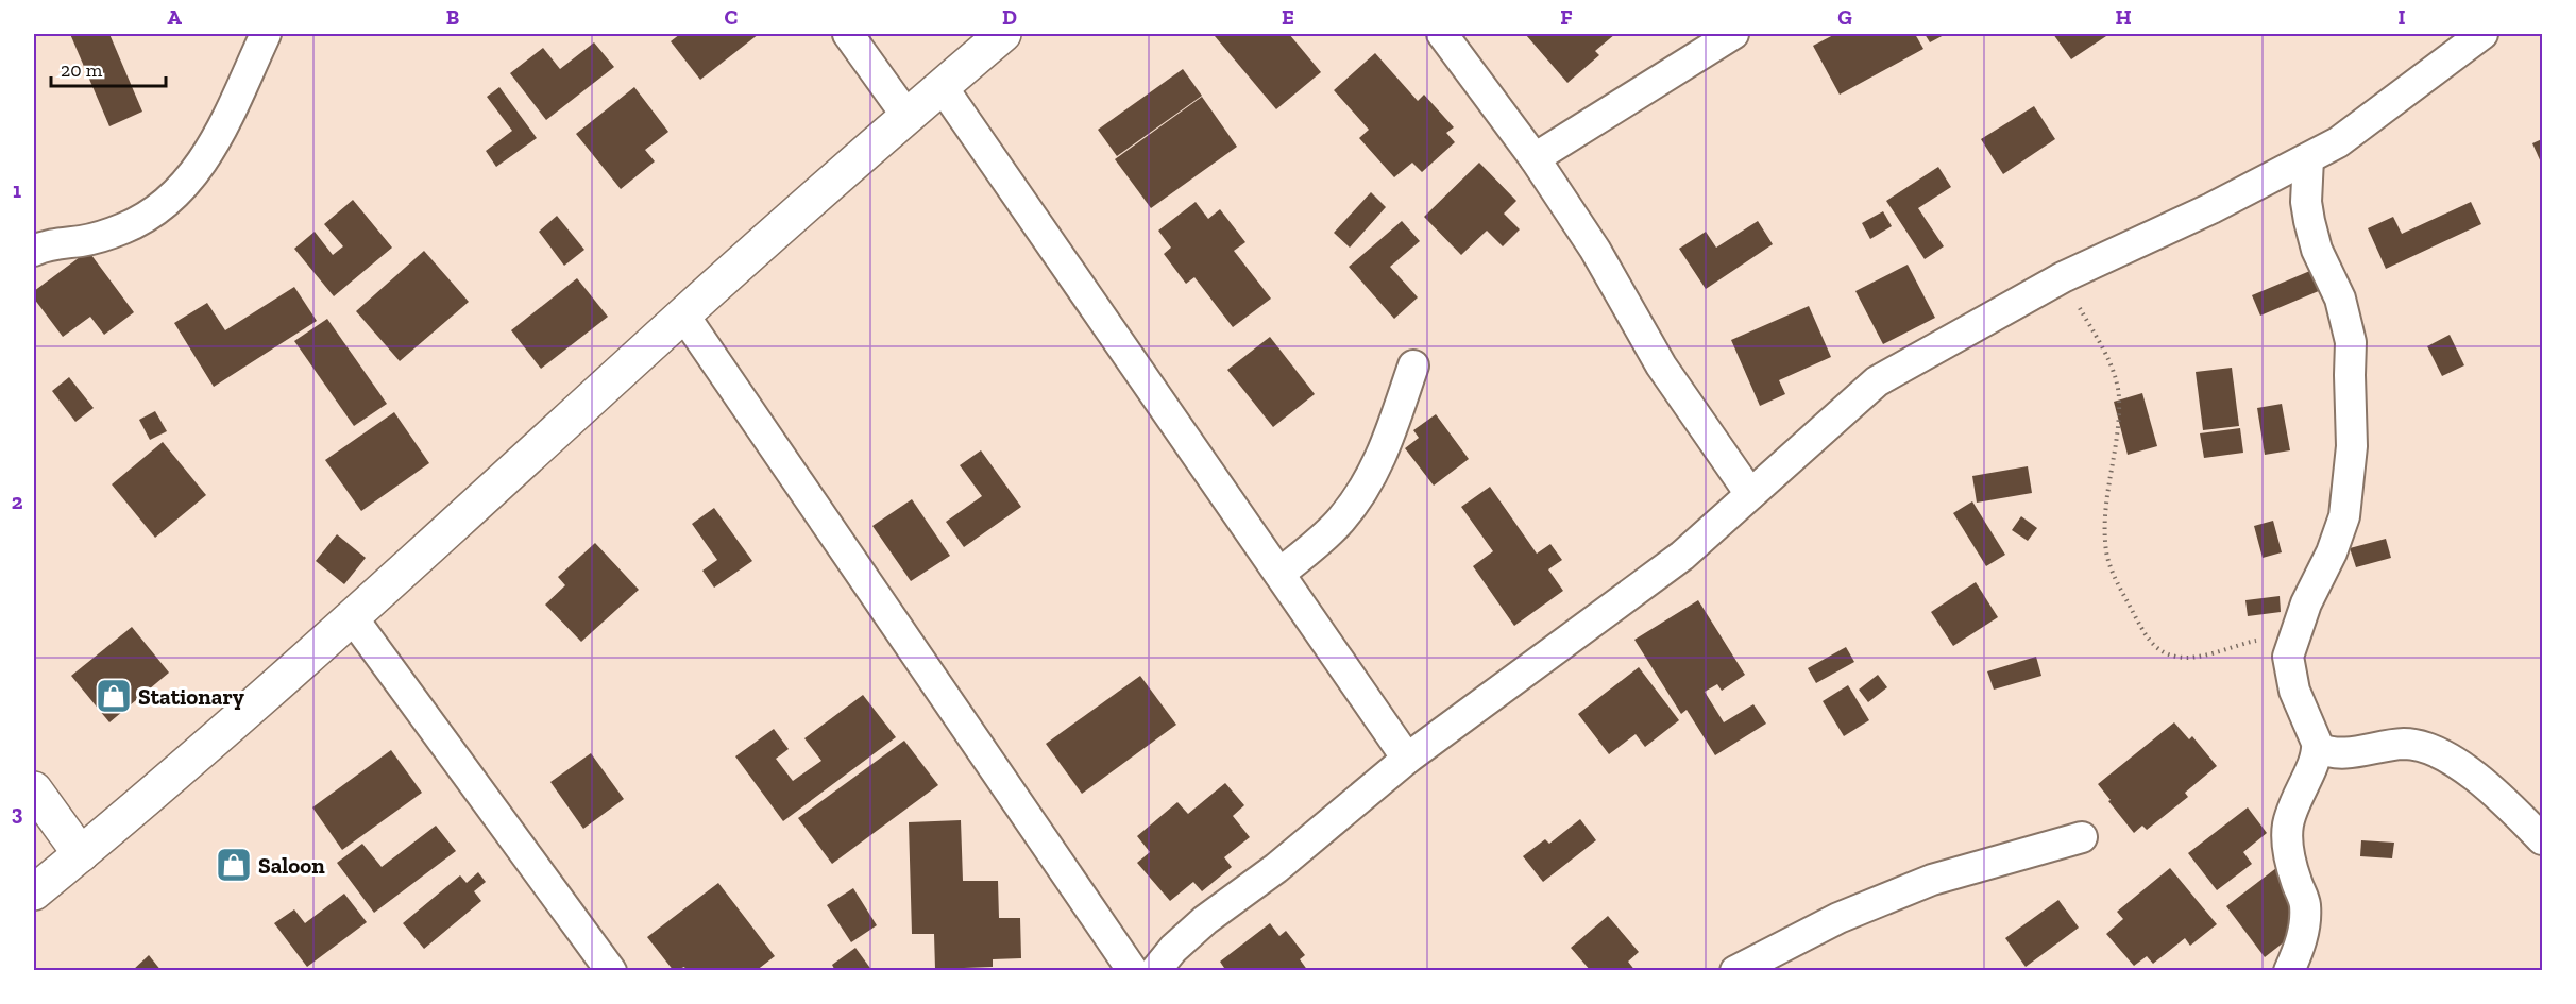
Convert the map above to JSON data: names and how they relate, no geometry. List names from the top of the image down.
{
  "places": {
    "shop": ["Stationary", "Saloon"]
  },
  "scale_bar": "20 m",
  "grid": {
    "columns": [
      "A",
      "B",
      "C",
      "D",
      "E",
      "F",
      "G",
      "H",
      "I"
    ],
    "rows": ["1", "2", "3"]
  }
}
